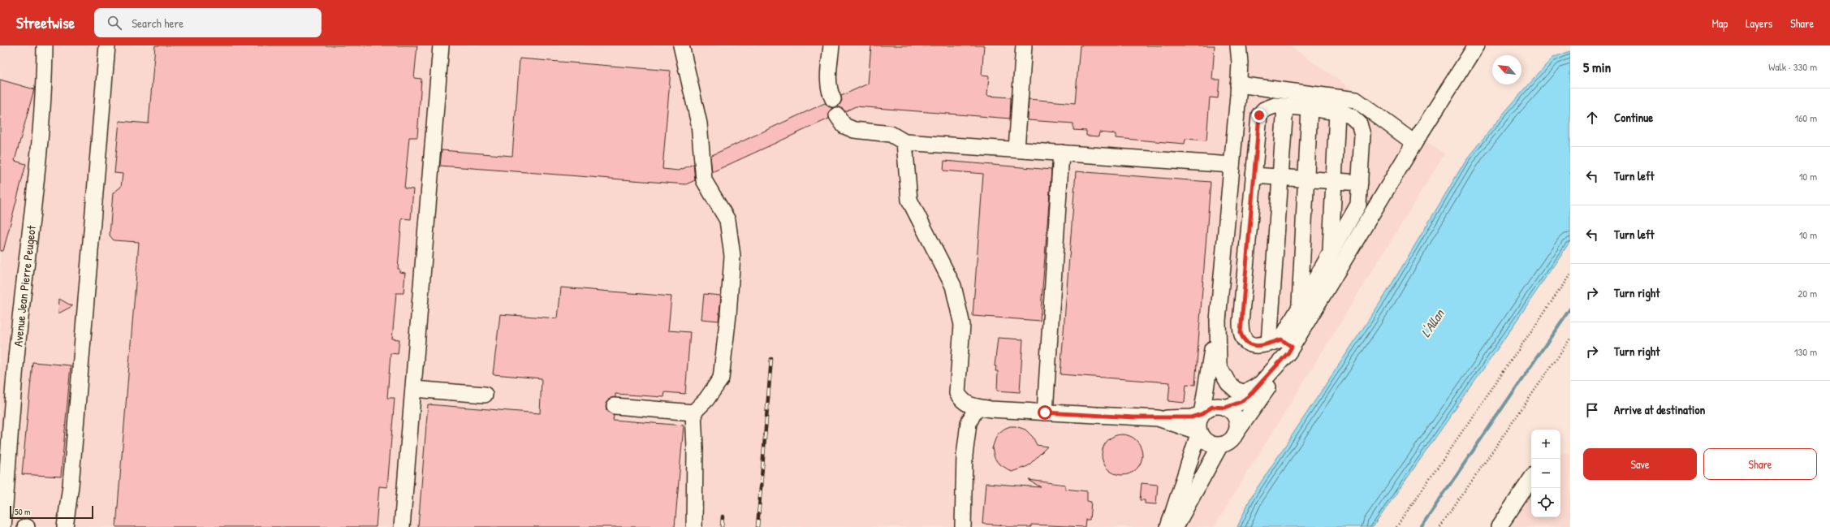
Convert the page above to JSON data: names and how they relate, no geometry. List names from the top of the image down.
{
  "streets": {
    "street": ["Avenue Jean Pierre Peugeot"]
  },
  "water": ["L'Allan"],
  "scale_bar": "50 m",
  "north": "top left",
  "page": {
    "header": "Streetwise",
    "search": "Search here",
    "nav": ["Map", "Layers", "Share"],
    "heading": ["5 min", "Walk · 330 m"],
    "list": [
      ["Continue", "160 m"],
      ["Turn left", "10 m"],
      ["Turn left", "10 m"],
      ["Turn right", "20 m"],
      ["Turn right", "130 m"],
      "Arrive at destination"
    ],
    "map_buttons": ["+", "−"],
    "buttons": ["Save", "Share"],
    "scale": "50 m"
  }
}
